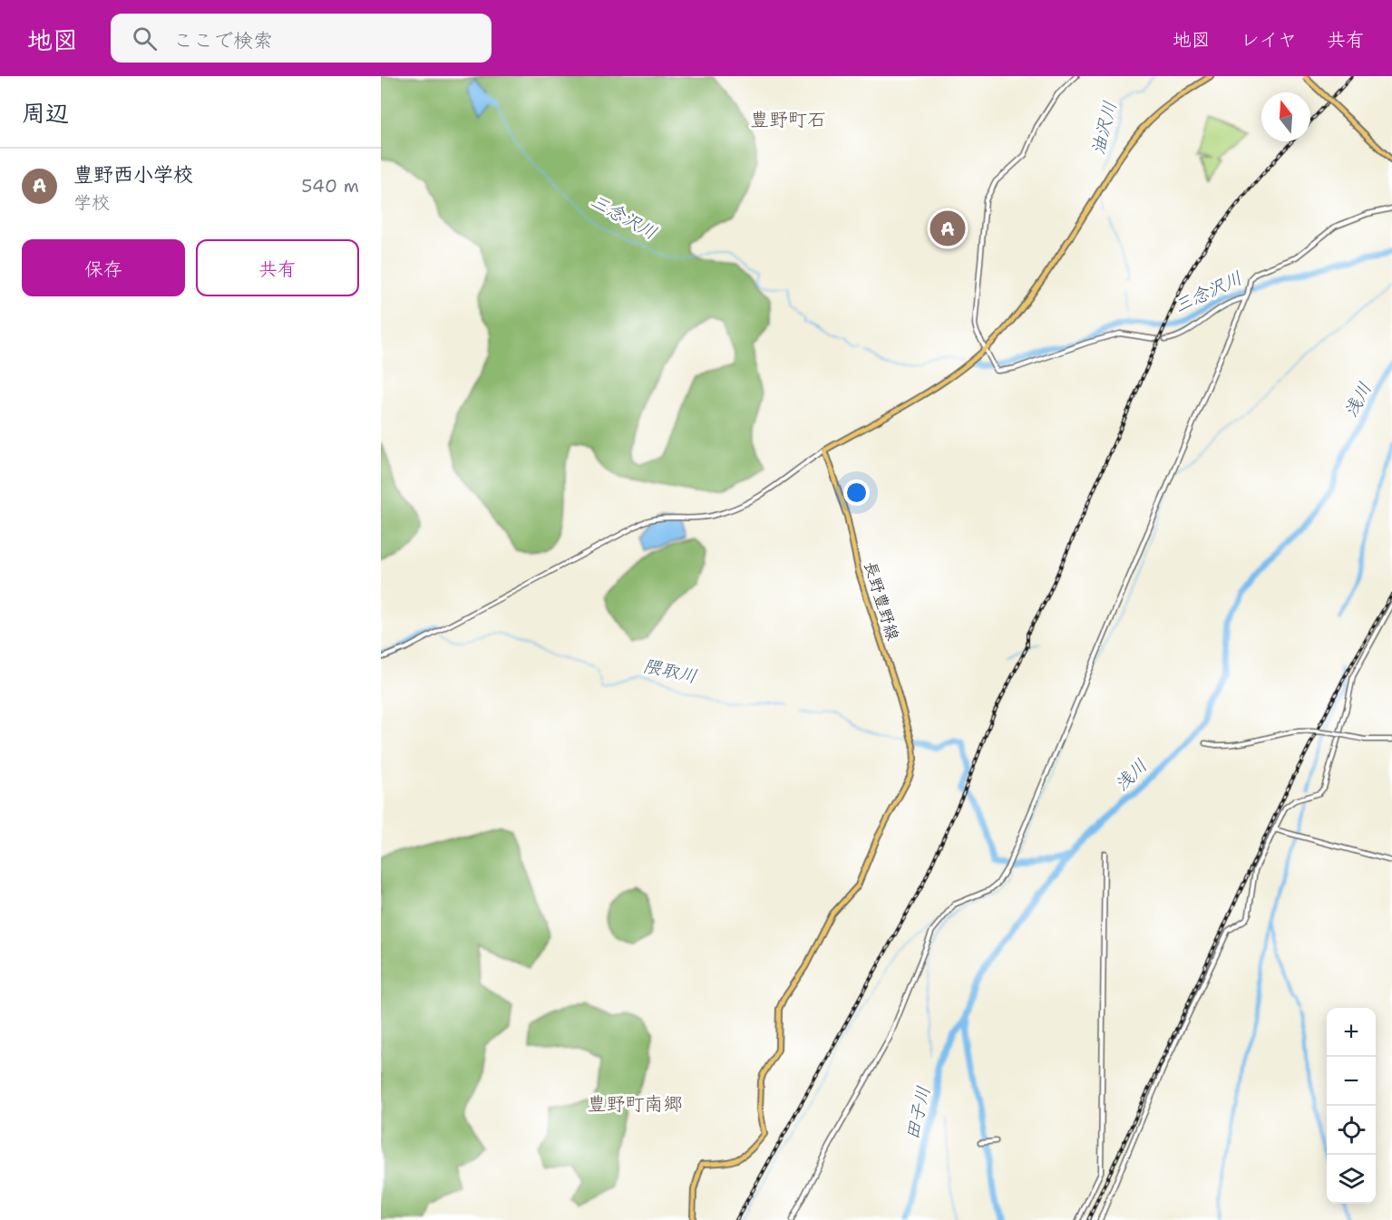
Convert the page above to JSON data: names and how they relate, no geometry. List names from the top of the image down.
{
  "streets": {
    "main road": ["長野豊野線"]
  },
  "districts": ["豊野町石", "豊野町南郷"],
  "water": [
    "油沢川",
    "三念沢川",
    "浅川",
    "隈取川",
    "田子川"
  ],
  "north": "top",
  "page": {
    "header": "地図",
    "search": "ここで検索",
    "nav": ["地図", "レイヤ", "共有"],
    "heading": "周辺",
    "list": [
      {
        "mark": "A",
        "name": "豊野西小学校",
        "note": "学校",
        "value": "540 m"
      }
    ],
    "pins": "A",
    "buttons": ["保存", "共有"],
    "map_buttons": ["+", "−"]
  }
}
